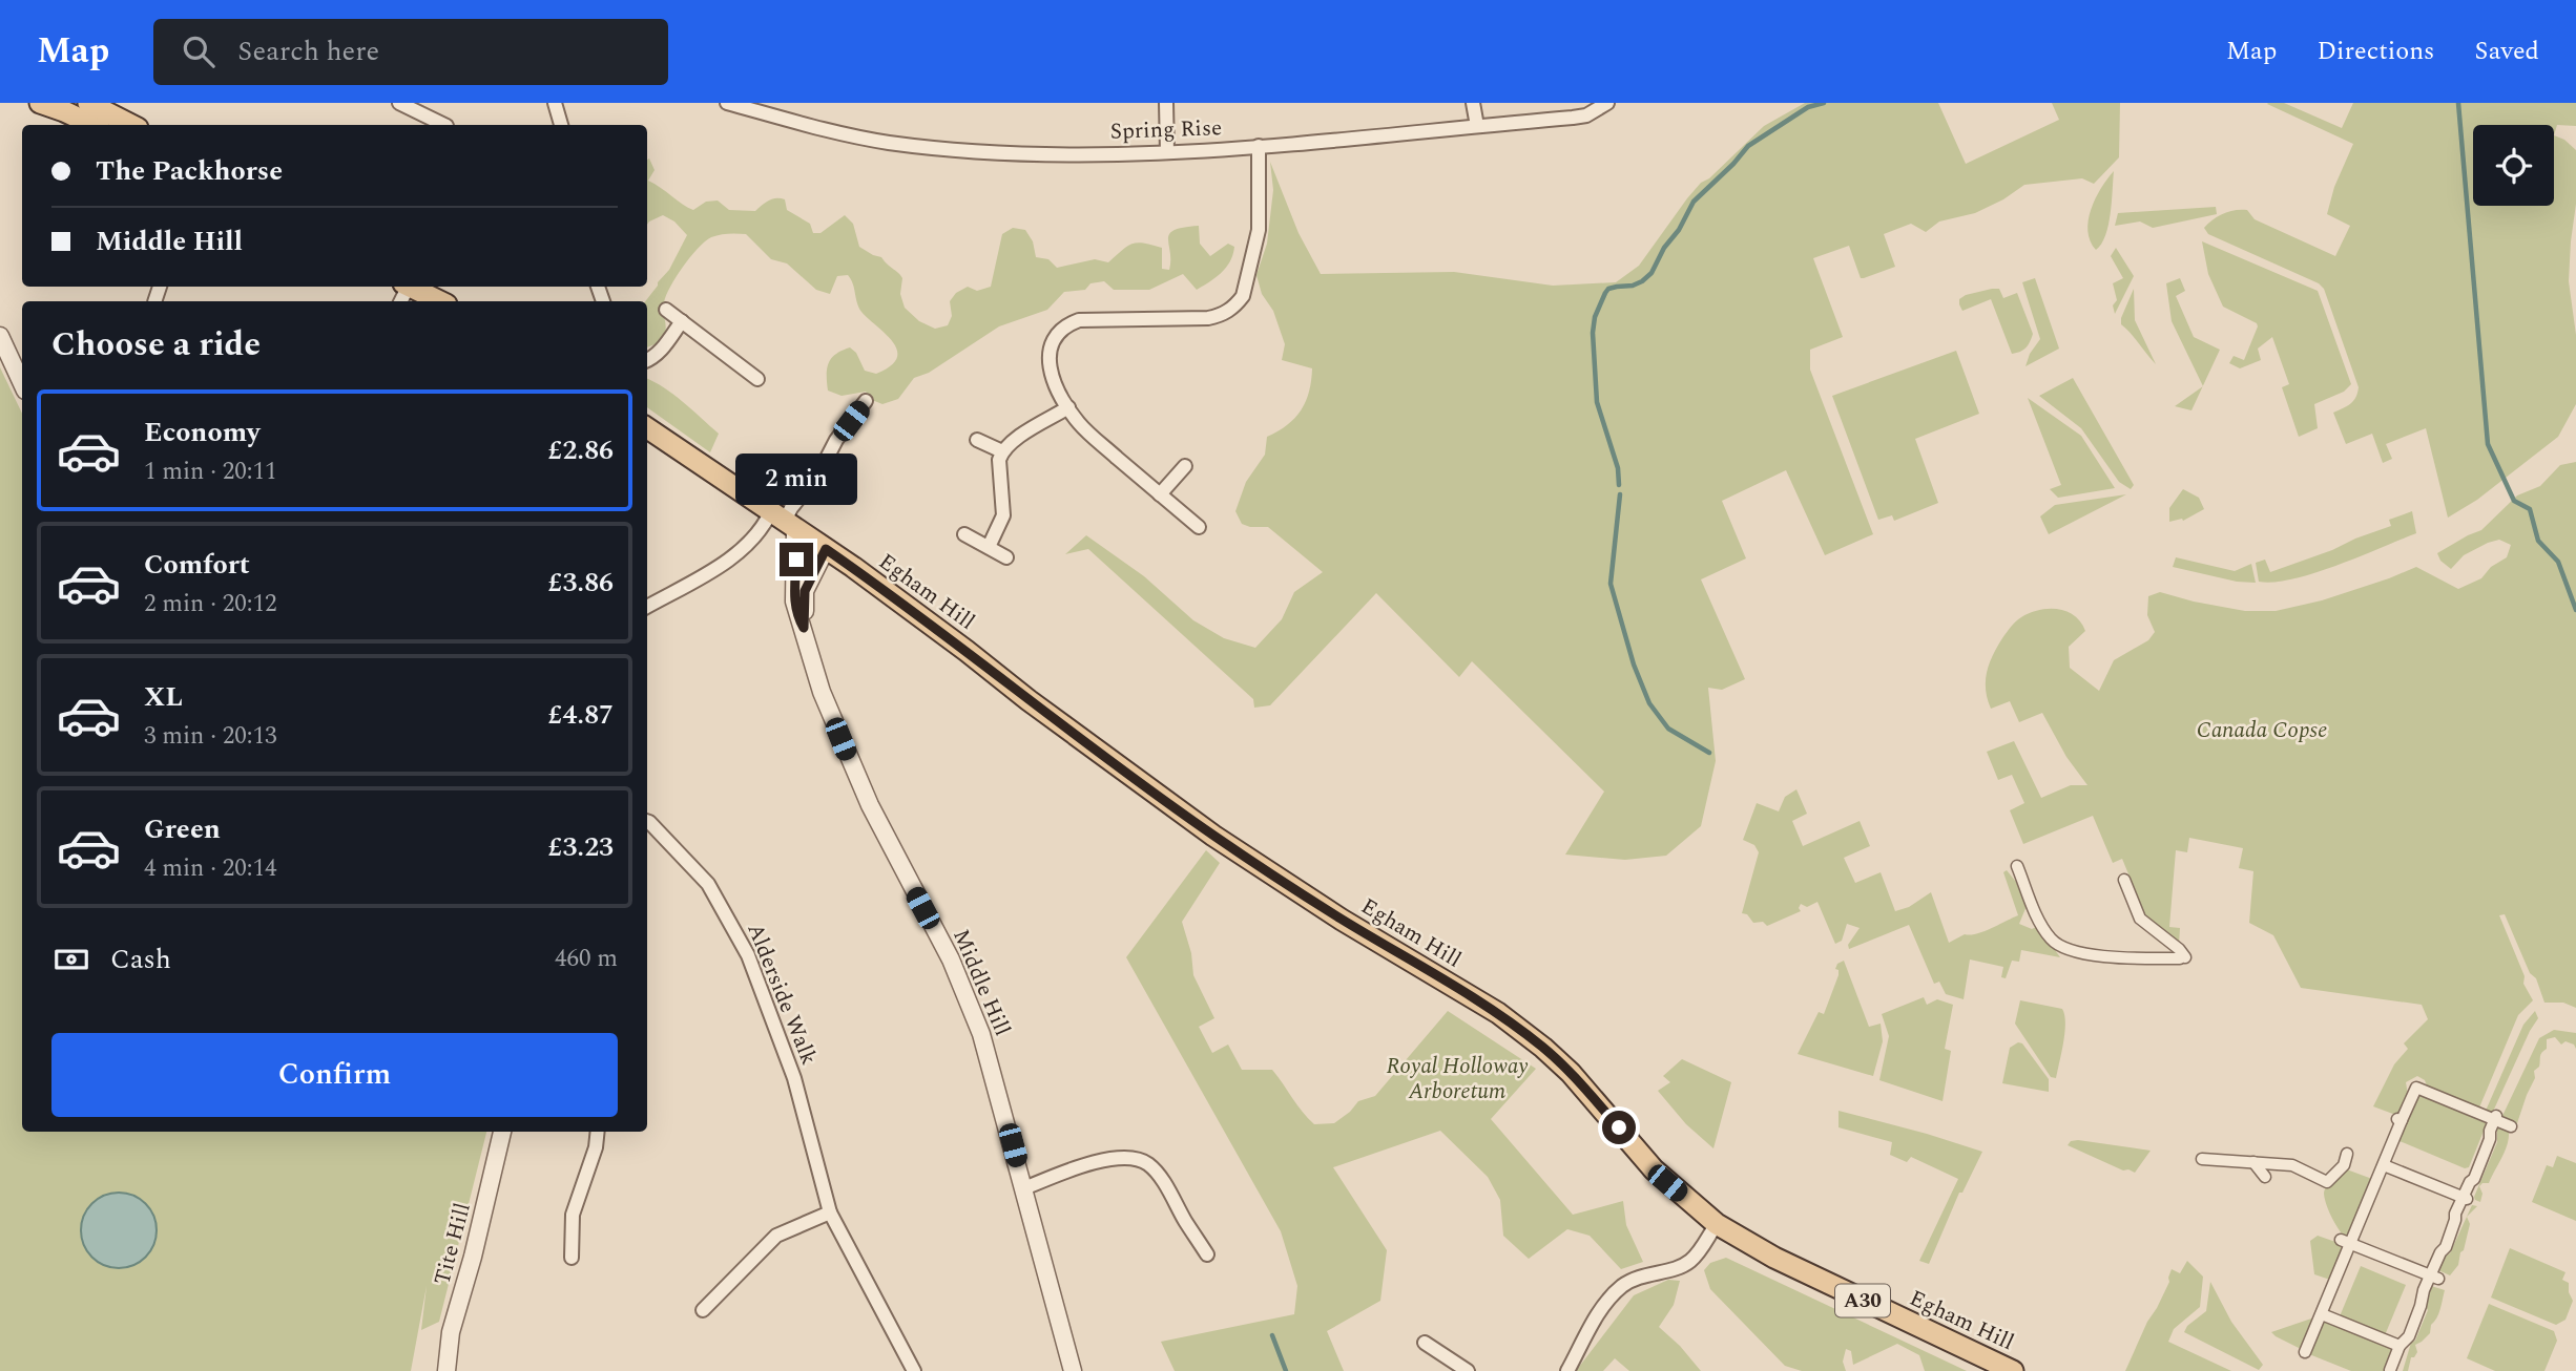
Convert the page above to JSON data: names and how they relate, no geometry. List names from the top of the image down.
{
  "streets": {
    "main road": ["Egham Hill", "A30"],
    "street": [
      "Spring Rise",
      "Middle Hill",
      "Alderside Walk",
      "Tite Hill"
    ]
  },
  "crossings": [
    ["Egham Hill", "Middle Hill"]
  ],
  "parks": ["Canada Copse", "Royal Holloway Arboretum"],
  "page": {
    "header": "Map",
    "search": "Search here",
    "nav": ["Map", "Directions", "Saved"],
    "banner": ["The Packhorse", "Middle Hill"],
    "heading": "Choose a ride",
    "list": [
      {
        "name": "Economy",
        "note": "1 min · 20:11",
        "value": "£2.86"
      },
      {
        "name": "Comfort",
        "note": "2 min · 20:12",
        "value": "£3.86"
      },
      {
        "name": "XL",
        "note": "3 min · 20:13",
        "value": "£4.87"
      },
      {
        "name": "Green",
        "note": "4 min · 20:14",
        "value": "£3.23"
      }
    ],
    "bubble": "2 min",
    "pay": ["Cash", "460 m"],
    "buttons": "Confirm"
  }
}
